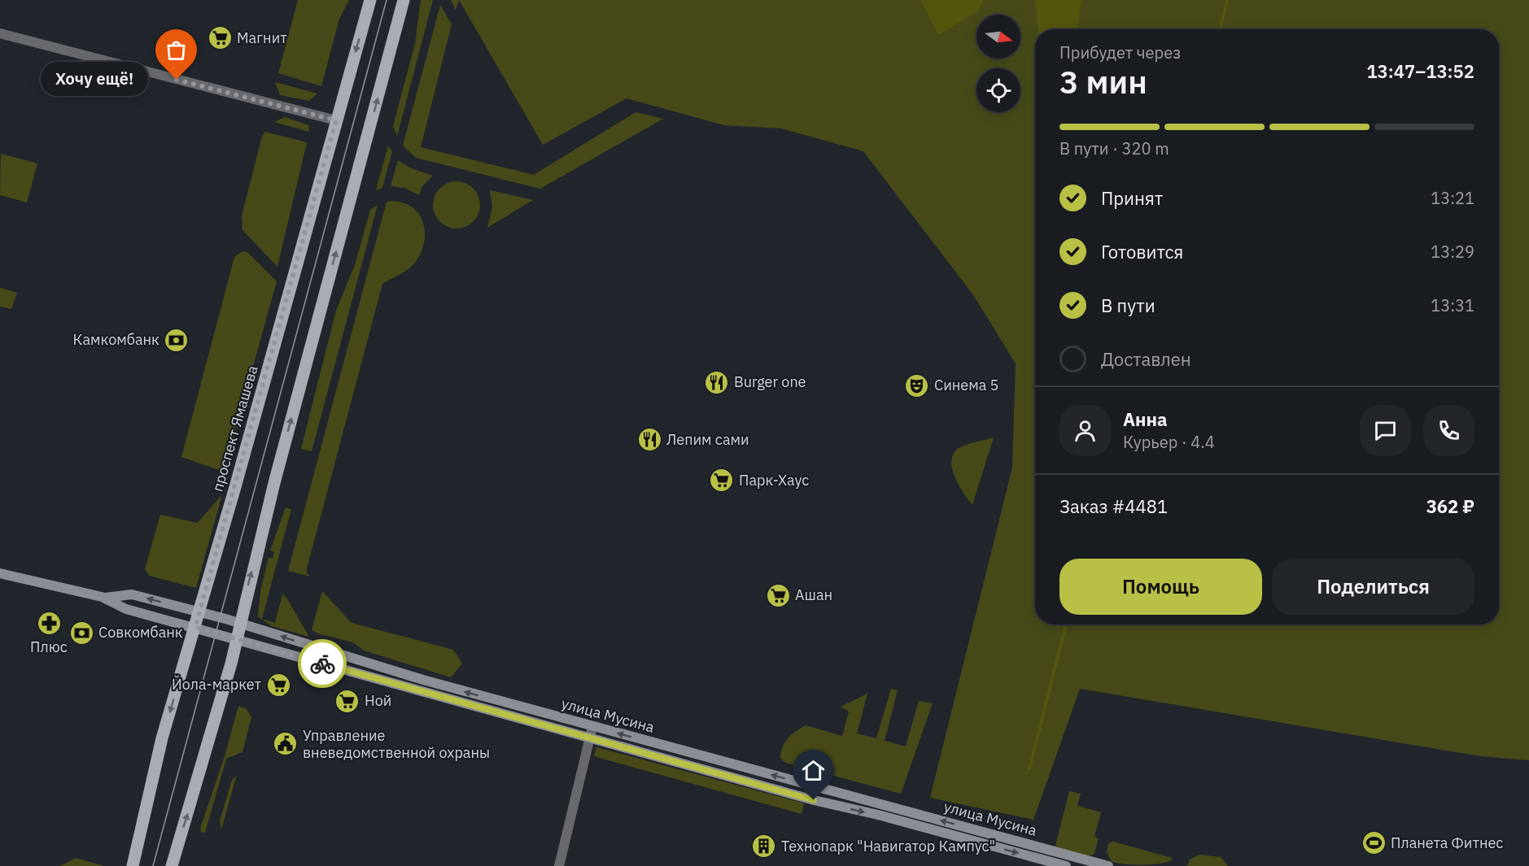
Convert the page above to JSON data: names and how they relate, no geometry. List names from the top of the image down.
{
  "streets": {
    "main road": ["проспект Ямашева"],
    "street": ["улица Мусина"]
  },
  "crossings": [
    ["проспект Ямашева", "улица Мусина"]
  ],
  "places": {
    "supermarket": [
      "Магнит",
      "Парк-Хаус",
      "Ашан",
      "Йола-маркет",
      "Ной"
    ],
    "other": ["Хочу ещё!"],
    "bank": ["Камкомбанк", "Совкомбанк"],
    "restaurant": ["Burger one", "Лепим сами"],
    "theatre": ["Синема 5"],
    "pharmacy": ["Плюс"],
    "public building": ["Управление вневедомственной охраны"],
    "sports": ["Планета Фитнес"],
    "building": ["Технопарк \"Навигатор Кампус\""]
  },
  "north": "right",
  "page": {
    "heading": ["3 мин", "Прибудет через", "13:47–13:52"],
    "panel": [
      "Анна",
      "Курьер · 4.4",
      "Заказ #4481",
      "362 ₽"
    ],
    "bubble": "Хочу ещё!",
    "bar": "В пути · 320 m",
    "list": [
      ["Принят", "13:21"],
      ["Готовится", "13:29"],
      ["В пути", "13:31"],
      "Доставлен"
    ],
    "buttons": ["Помощь", "Поделиться"]
  }
}
